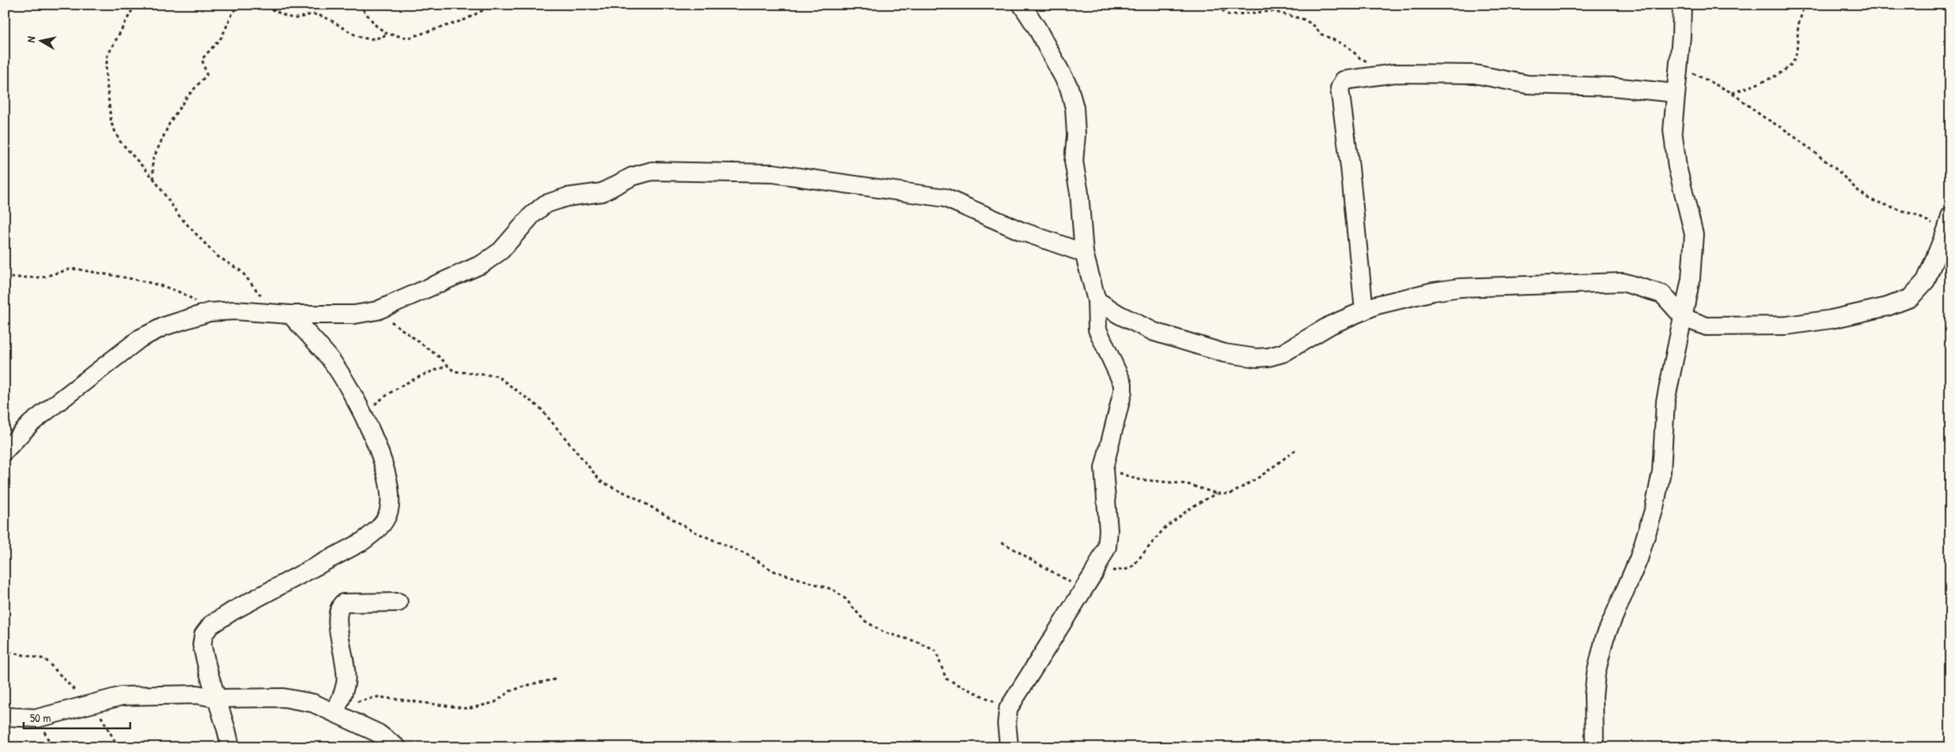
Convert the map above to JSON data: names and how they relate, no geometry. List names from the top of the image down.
{
  "scale_bar": "50 m",
  "north": "left"
}
